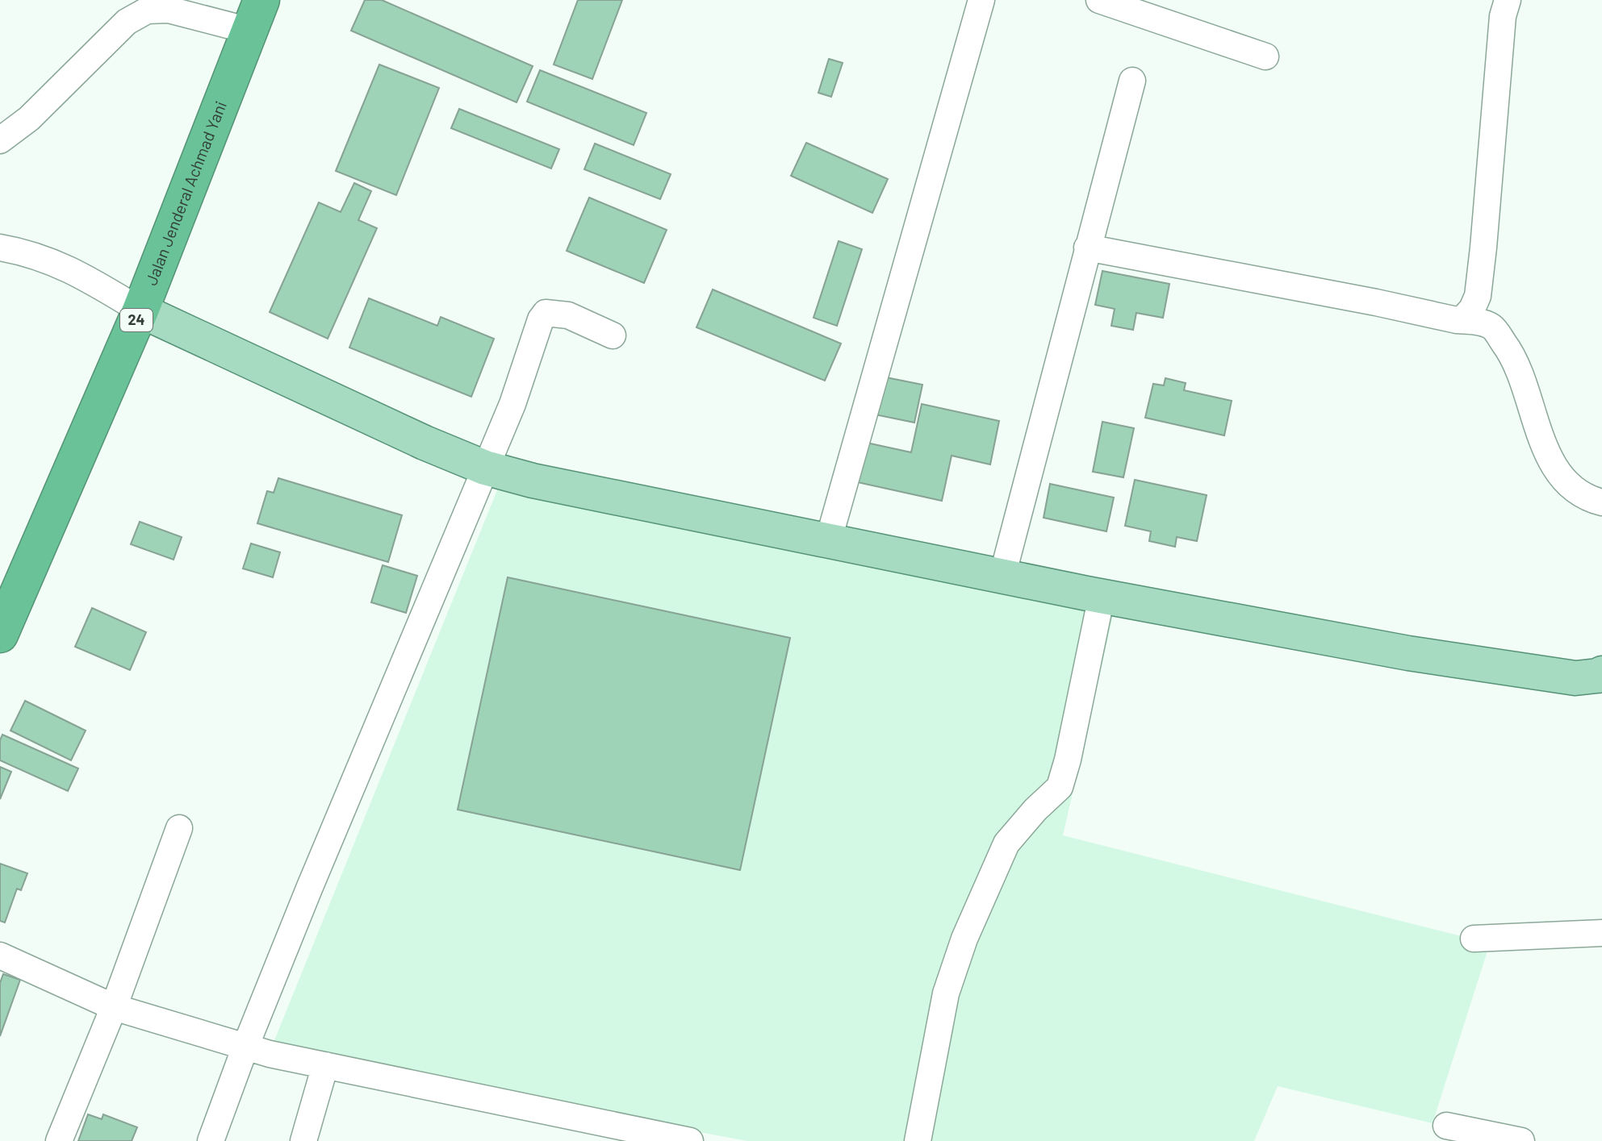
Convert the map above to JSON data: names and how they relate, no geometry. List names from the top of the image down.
{
  "streets": {
    "highway": ["Jalan Jenderal Achmad Yani", "24"]
  }
}
